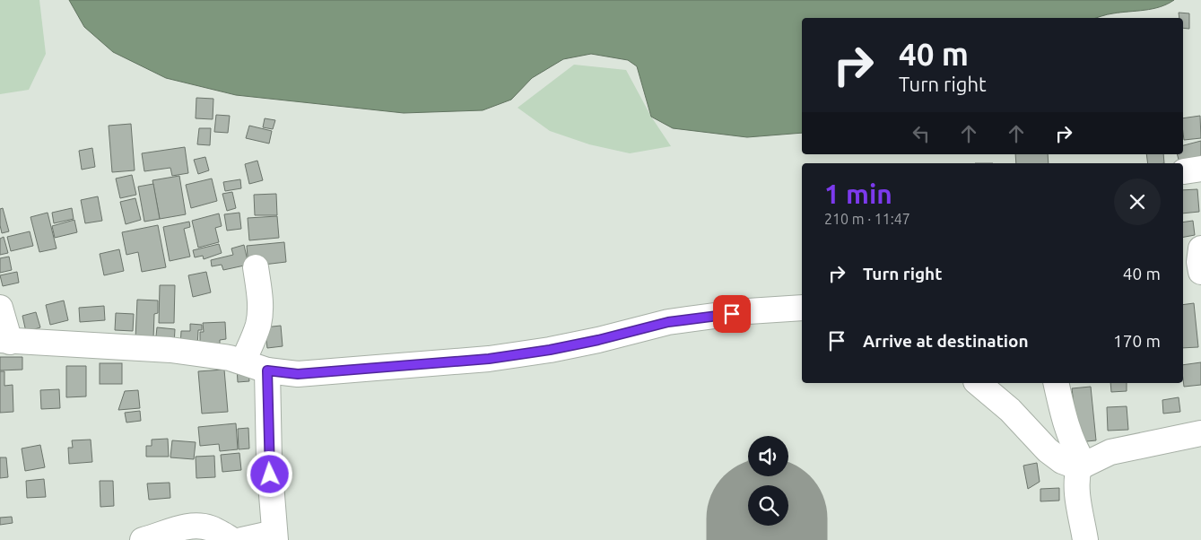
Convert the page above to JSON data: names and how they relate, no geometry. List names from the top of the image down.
{
  "page": {
    "turn": ["40 m", "Turn right"],
    "heading": ["1 min", "210 m · 11:47"],
    "list": [
      {
        "name": "Turn right",
        "value": "40 m"
      },
      {
        "name": "Arrive at destination",
        "value": "170 m"
      }
    ]
  }
}
